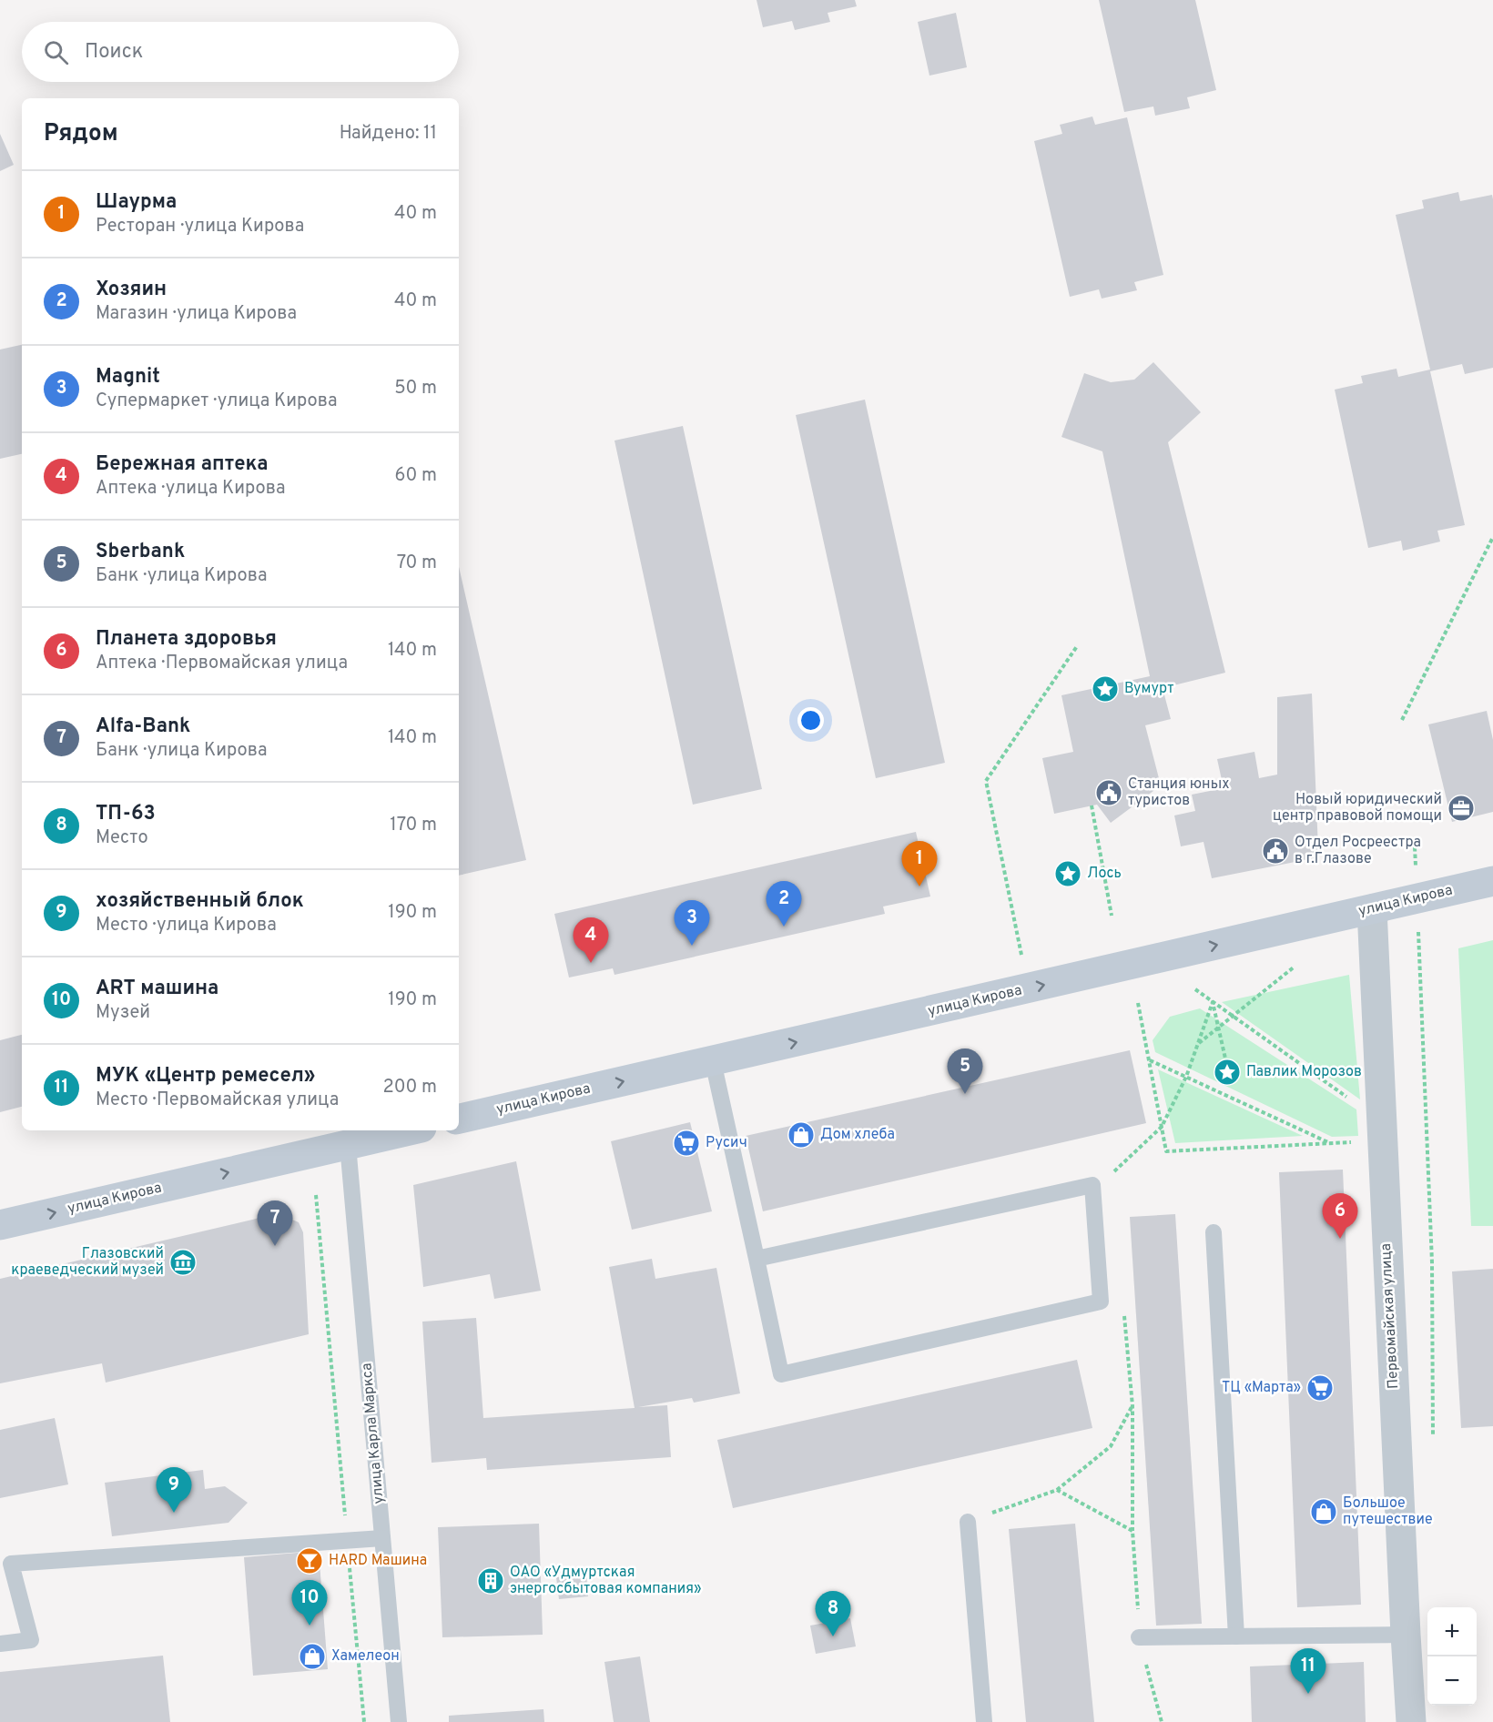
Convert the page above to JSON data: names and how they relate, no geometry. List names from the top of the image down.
{
  "streets": {
    "main road": ["улица Кирова"],
    "street": ["Первомайская улица"],
    "lane": ["улица Карла Маркса"]
  },
  "crossings": [
    ["улица Кирова", "Первомайская улица"],
    ["улица Кирова", "улица Карла Маркса"]
  ],
  "one_way": ["улица Кирова"],
  "places": {
    "place": ["Вумурт", "Лось", "Павлик Морозов"],
    "public building": ["Станция юных туристов", "Отдел Росреестра в г.Глазове"],
    "office": ["Новый юридический центр правовой помощи"],
    "shop": ["Дом хлеба", "Большое путешествие", "Хамелеон"],
    "supermarket": ["Русич", "ТЦ «Марта»"],
    "museum": ["Глазовский краеведческий музей"],
    "bar": ["HARD Машина"],
    "building": ["ОАО «Удмуртская энергосбытовая компания»"]
  },
  "page": {
    "search": "Поиск",
    "heading": ["Рядом", "Найдено: 11"],
    "list": [
      {
        "mark": "1",
        "name": "Шаурма",
        "note": "Ресторан · улица Кирова",
        "value": "40 m"
      },
      {
        "mark": "2",
        "name": "Хозяин",
        "note": "Магазин · улица Кирова",
        "value": "40 m"
      },
      {
        "mark": "3",
        "name": "Magnit",
        "note": "Супермаркет · улица Кирова",
        "value": "50 m"
      },
      {
        "mark": "4",
        "name": "Бережная аптека",
        "note": "Аптека · улица Кирова",
        "value": "60 m"
      },
      {
        "mark": "5",
        "name": "Sberbank",
        "note": "Банк · улица Кирова",
        "value": "70 m"
      },
      {
        "mark": "6",
        "name": "Планета здоровья",
        "note": "Аптека · Первомайская улица",
        "value": "140 m"
      },
      {
        "mark": "7",
        "name": "Alfa-Bank",
        "note": "Банк · улица Кирова",
        "value": "140 m"
      },
      {
        "mark": "8",
        "name": "ТП-63",
        "note": "Место",
        "value": "170 m"
      },
      {
        "mark": "9",
        "name": "хозяйственный блок",
        "note": "Место · улица Кирова",
        "value": "190 m"
      },
      {
        "mark": "10",
        "name": "ART машина",
        "note": "Музей",
        "value": "190 m"
      },
      {
        "mark": "11",
        "name": "МУК «Центр ремесел»",
        "note": "Место · Первомайская улица",
        "value": "200 m"
      }
    ],
    "pins": [
      "1",
      "2",
      "3",
      "4",
      "5",
      "6",
      "7",
      "9",
      "10",
      "8",
      "11"
    ],
    "map_buttons": ["+", "−"]
  }
}
